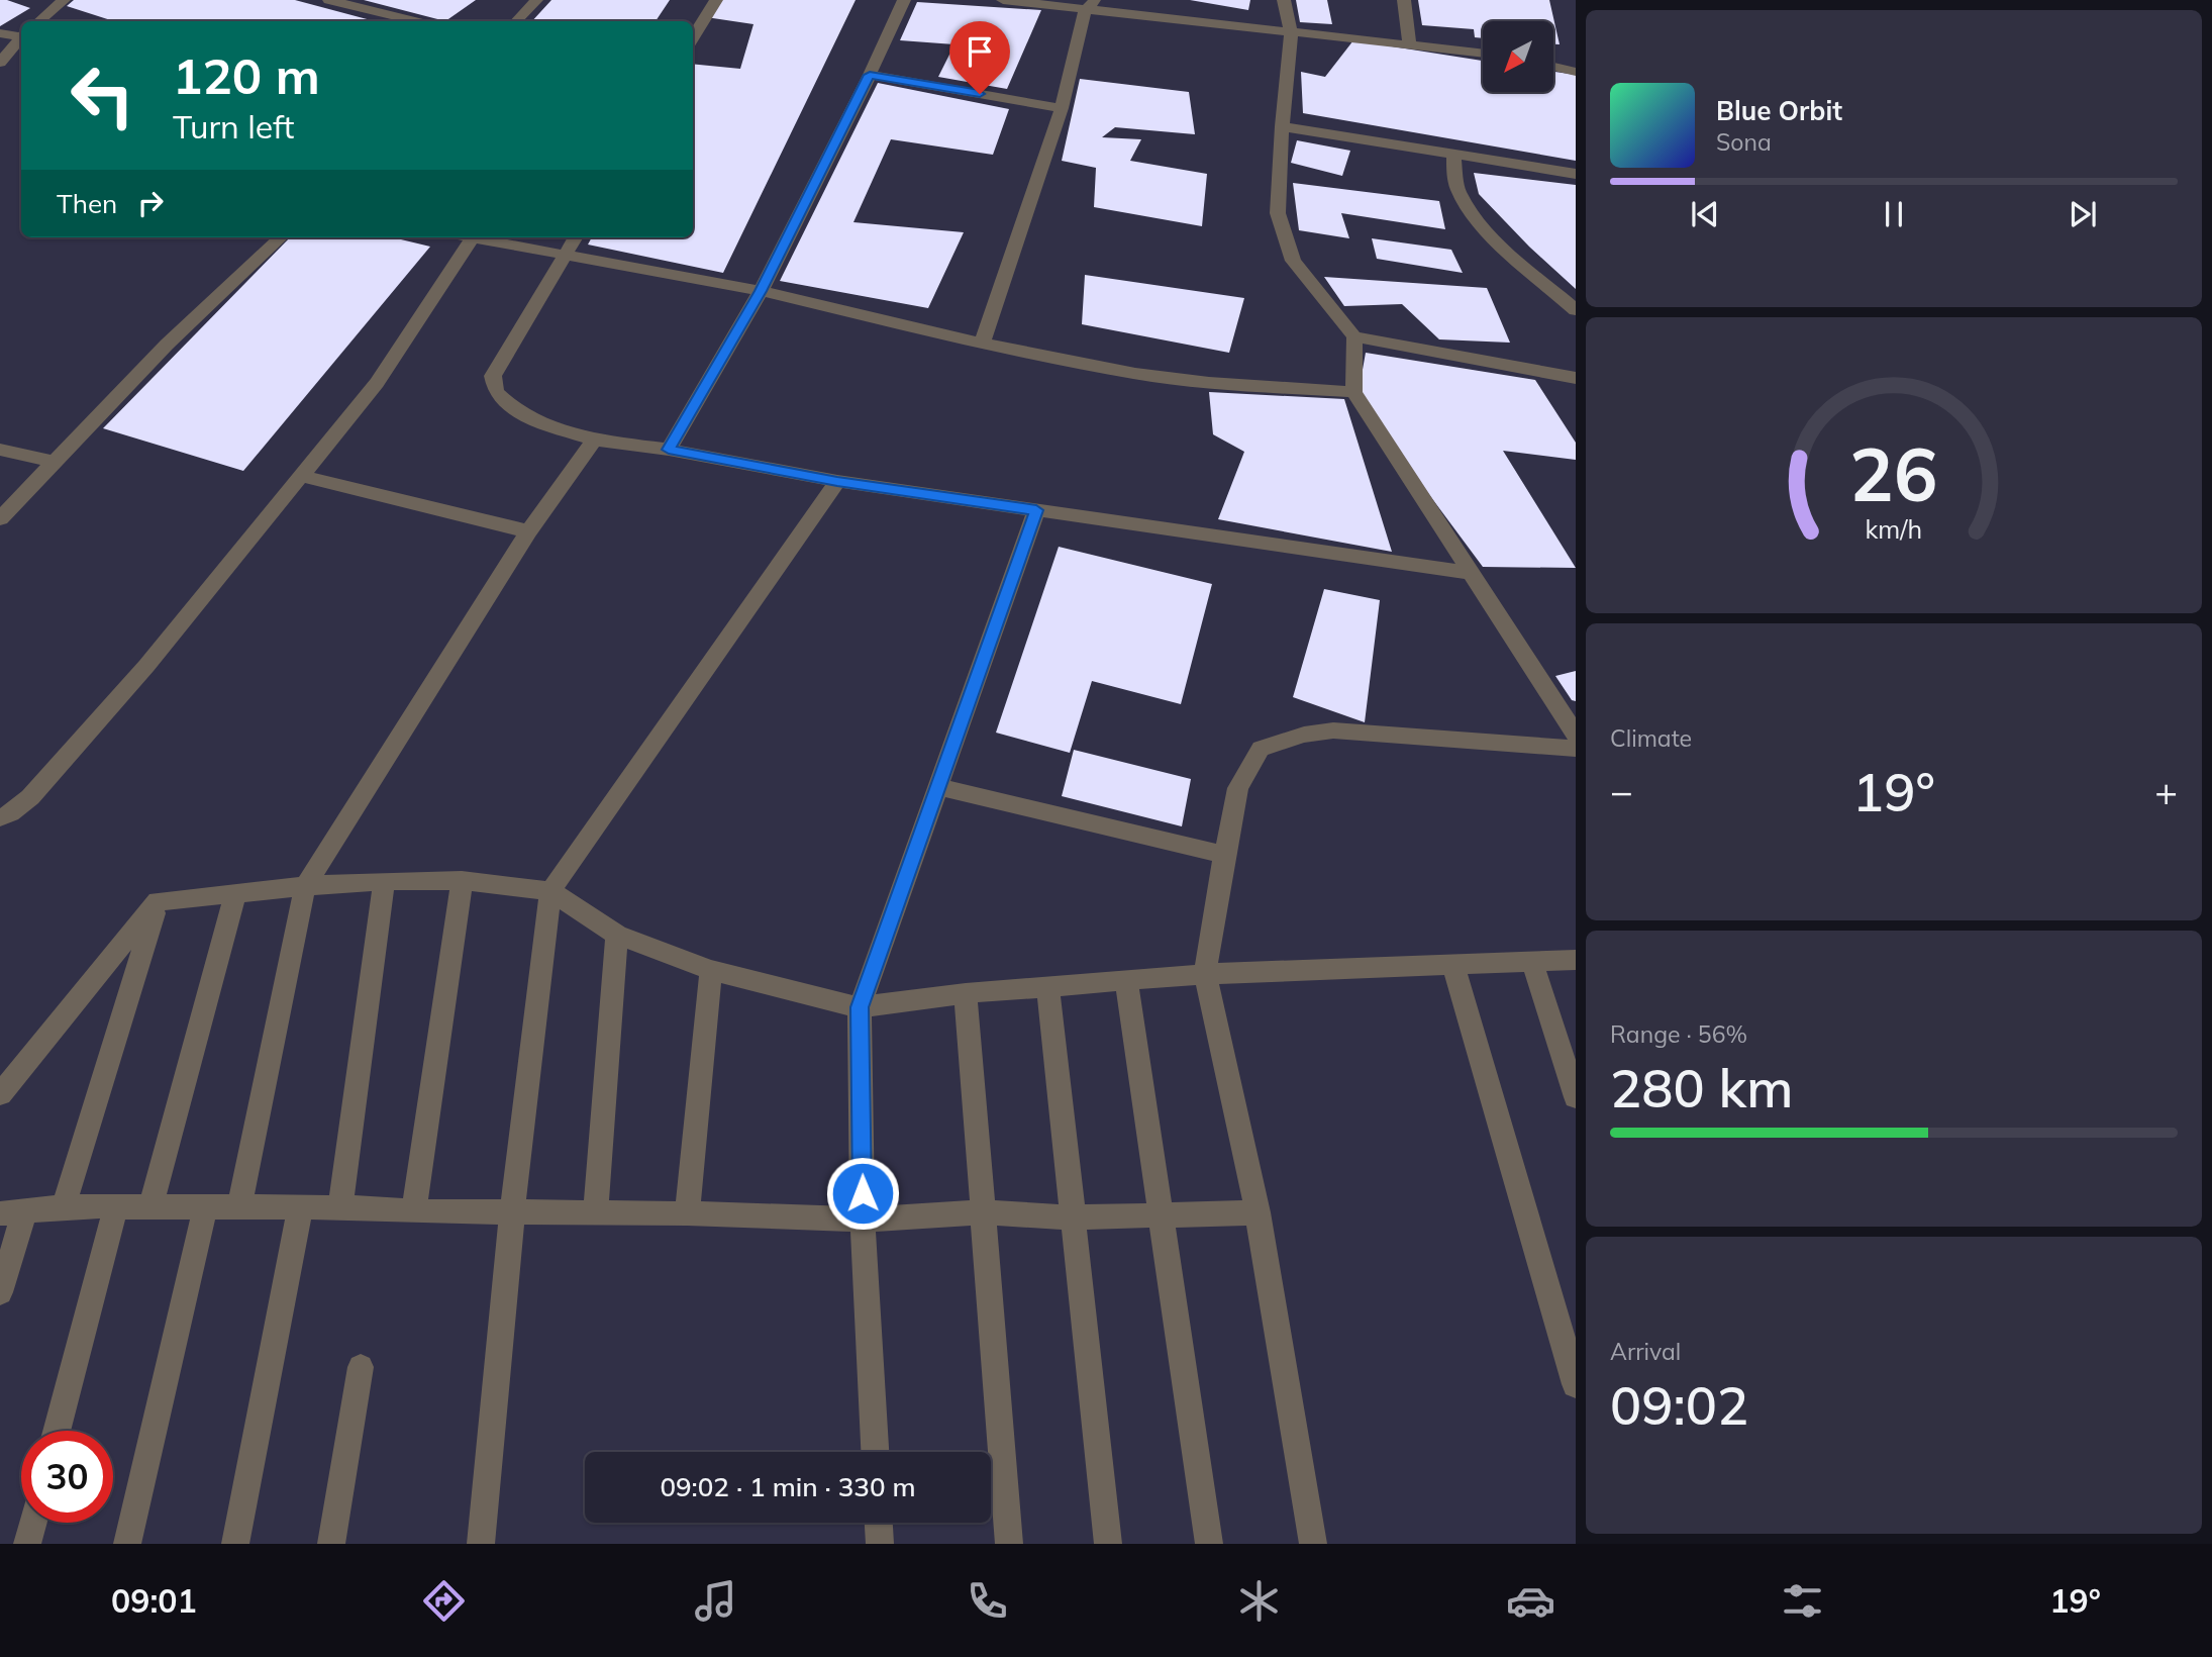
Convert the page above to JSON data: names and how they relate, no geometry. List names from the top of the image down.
{
  "north": "bottom left",
  "page": {
    "turn": ["120 m", "Turn left"],
    "song": ["Blue Orbit", "Sona"],
    "then": "Then",
    "tile": [
      "Climate",
      ["Range · 56%", "280 km"],
      ["Arrival", "09:02"]
    ],
    "heat": ["−", "19°", "+"],
    "limit": "30",
    "trip": "09:02 · 1 min · 330 m",
    "tabs": ["09:01", "19°"],
    "gauge": ["26", "km/h"]
  }
}
